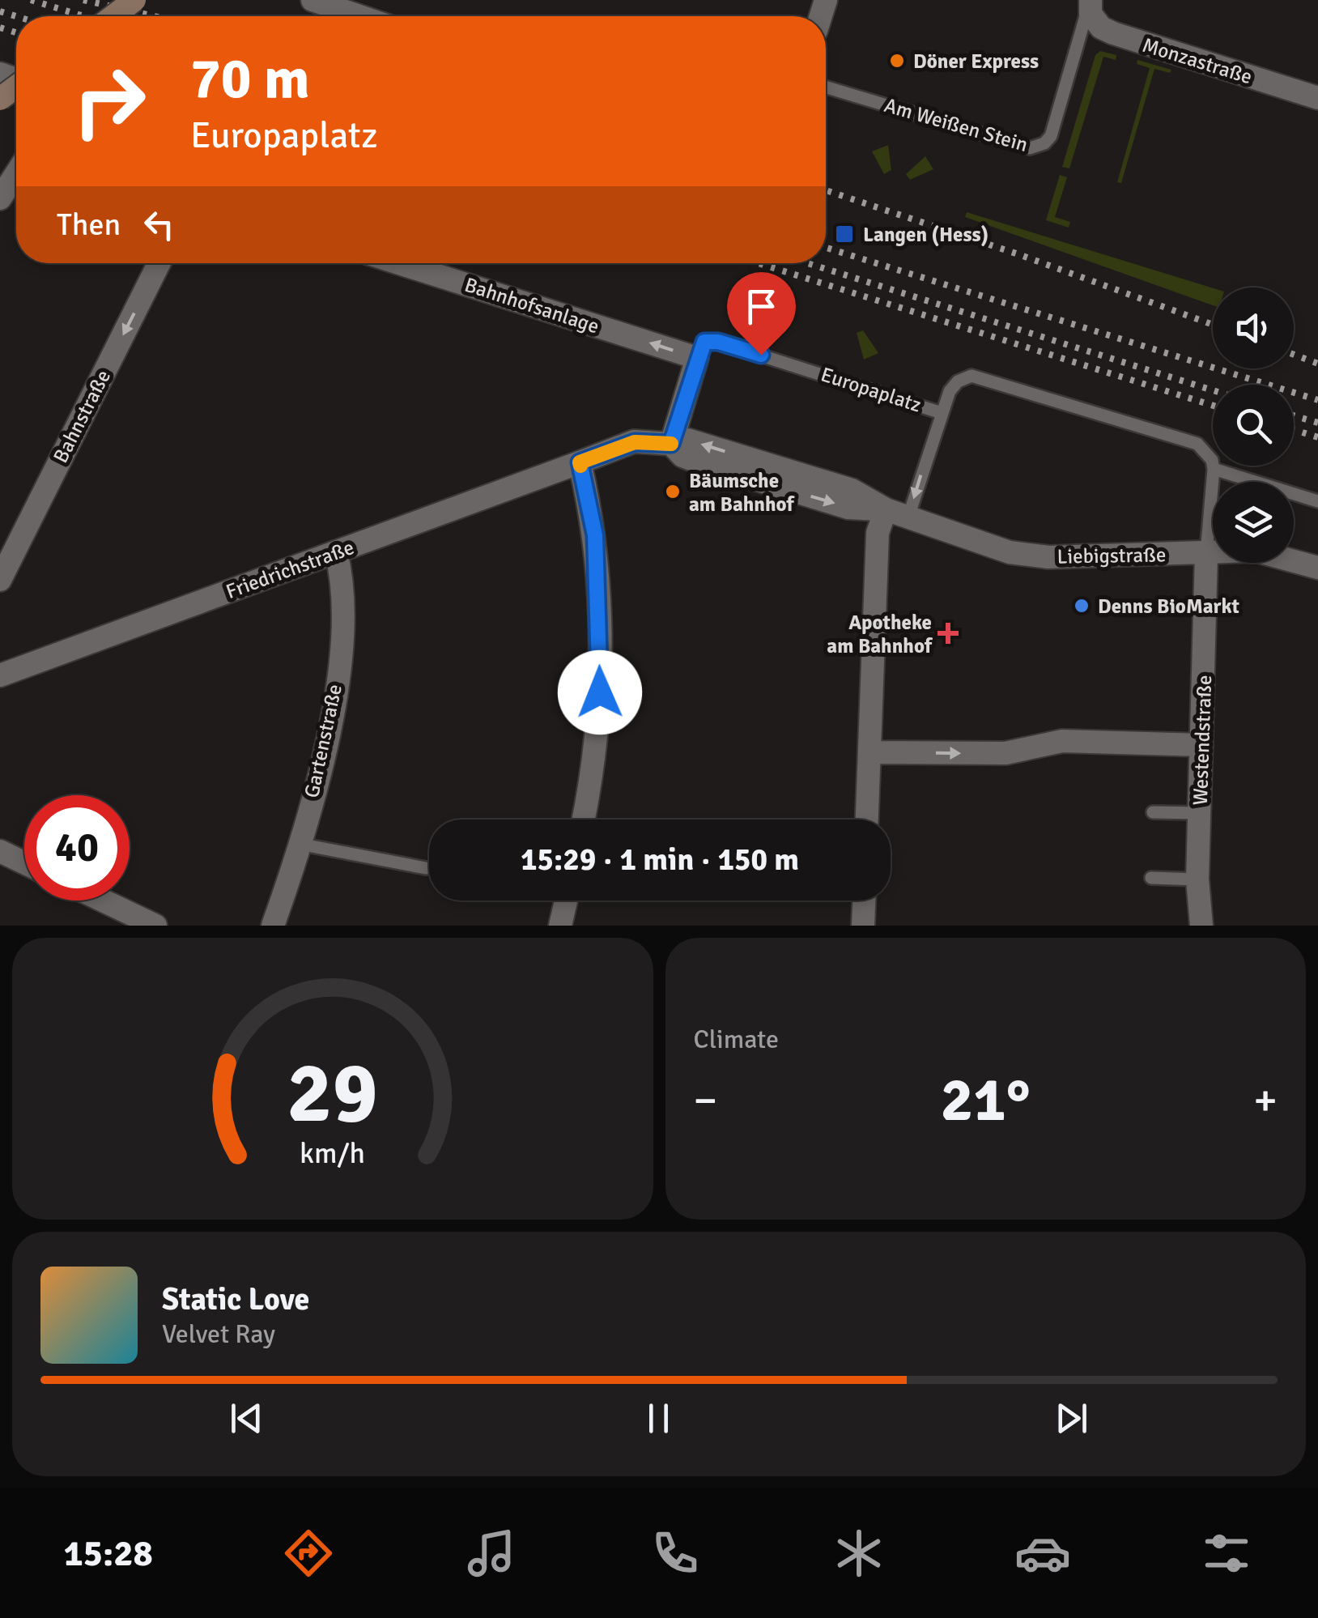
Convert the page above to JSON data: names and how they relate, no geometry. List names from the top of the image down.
{
  "streets": {
    "street": [
      "Monzastraße",
      "Bahnhofsanlage",
      "Bahnstraße",
      "Liebigstraße",
      "Friedrichstraße",
      "Westendstraße",
      "Gartenstraße"
    ],
    "lane": ["Am Weißen Stein", "Europaplatz"]
  },
  "crossings": [
    ["Monzastraße", "Am Weißen Stein"],
    ["Bahnhofsanlage", "Europaplatz"],
    ["Europaplatz", "Liebigstraße"],
    ["Liebigstraße", "Westendstraße"],
    ["Friedrichstraße", "Gartenstraße"]
  ],
  "one_way": ["Bahnhofsanlage", "Bahnstraße"],
  "places": {
    "other": ["Döner Express", "Bäumsche am Bahnhof", "Denns BioMarkt"],
    "transit": ["Langen (Hess)"],
    "health": ["Apotheke am Bahnhof"]
  },
  "page": {
    "turn": ["70 m", "Europaplatz"],
    "then": "Then",
    "limit": "40",
    "trip": "15:29 · 1 min · 150 m",
    "tile": "Climate",
    "heat": ["−", "21°", "+"],
    "song": ["Static Love", "Velvet Ray"],
    "tabs": "15:28",
    "gauge": ["29", "km/h"]
  }
}
